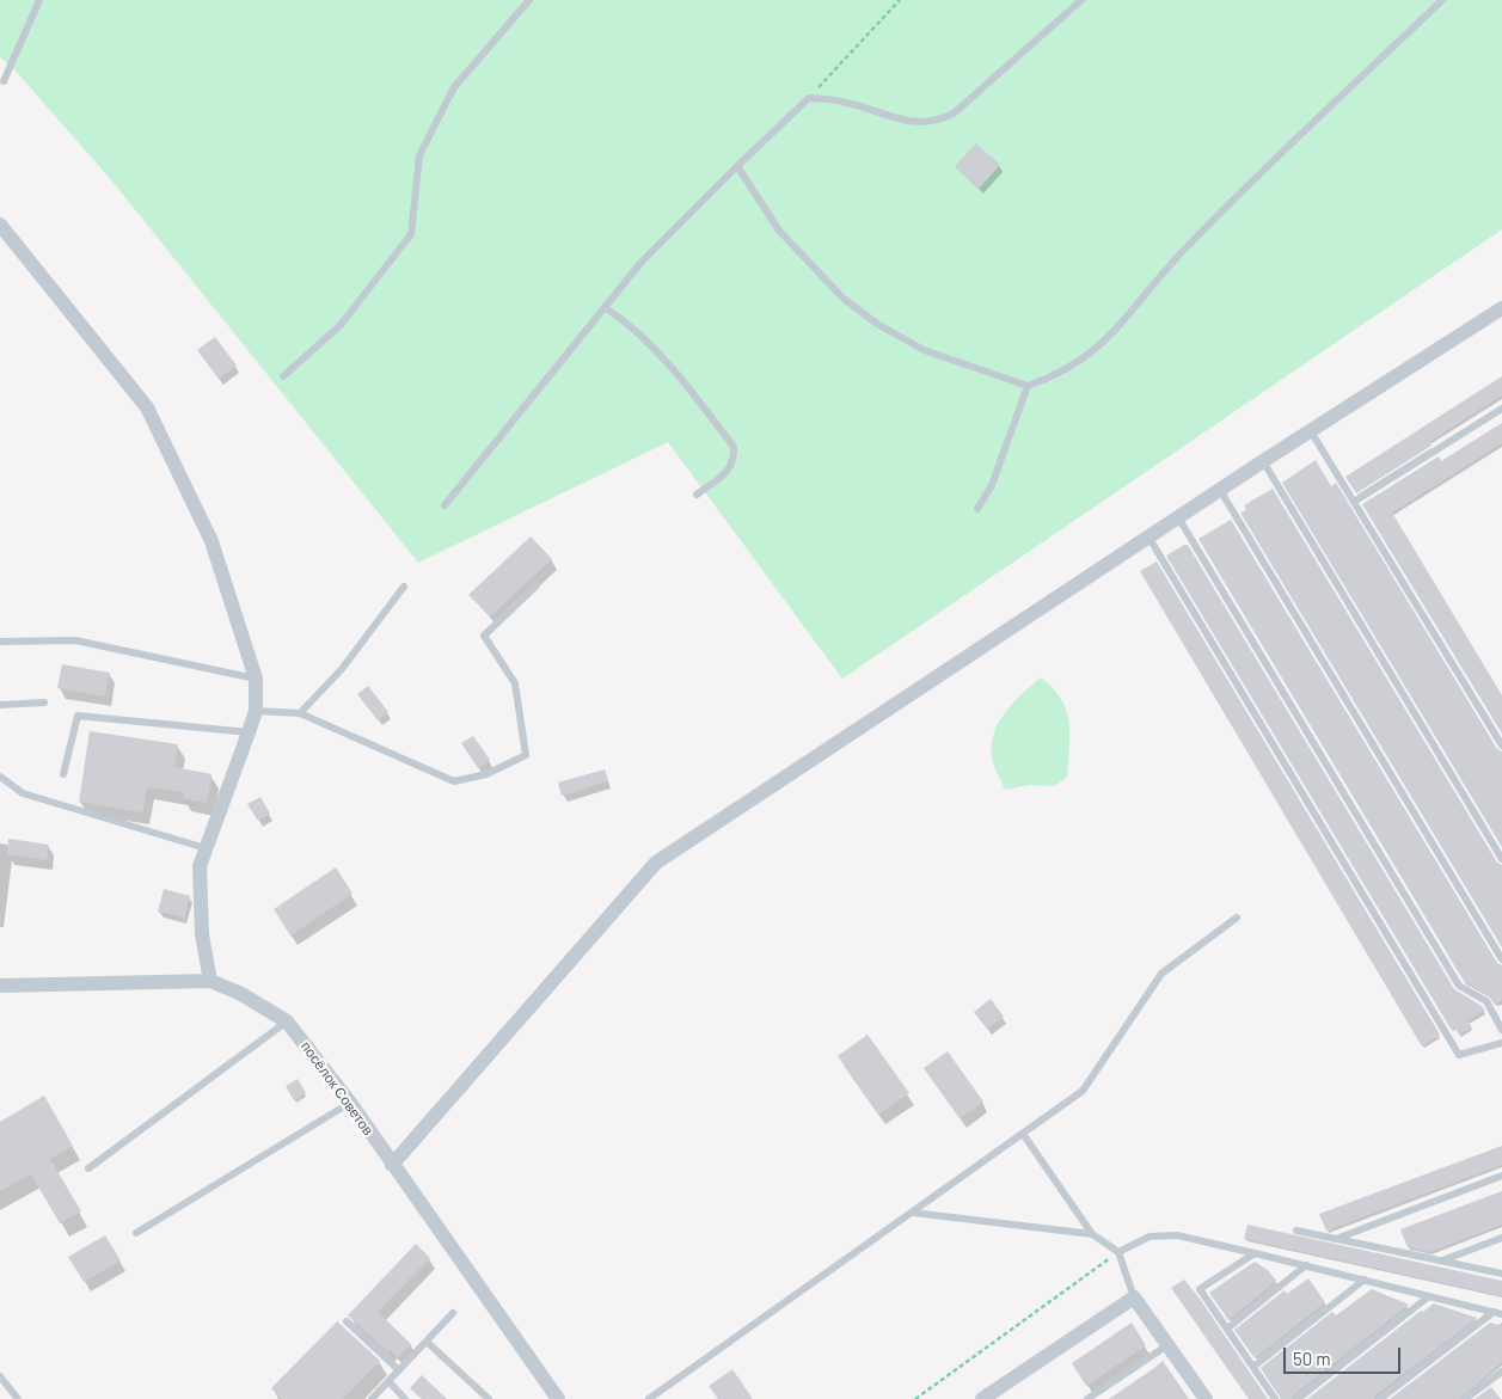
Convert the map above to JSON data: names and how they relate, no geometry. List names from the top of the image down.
{
  "streets": {
    "street": ["посёлок Советов"]
  },
  "scale_bar": "50 m"
}
